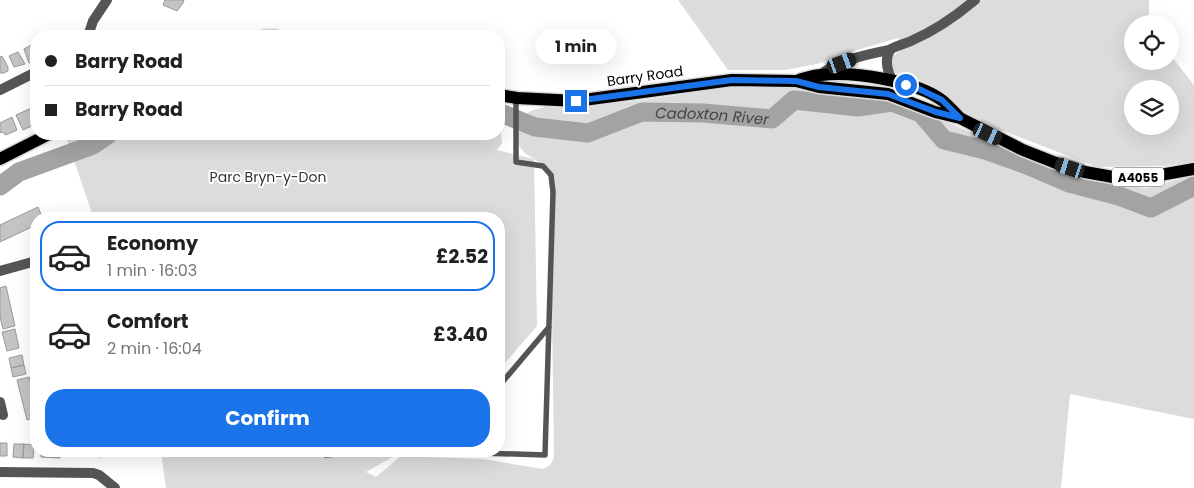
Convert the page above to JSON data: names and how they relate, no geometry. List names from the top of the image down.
{
  "streets": {
    "main road": ["Barry Road", "A4055"]
  },
  "water": ["Cadoxton River"],
  "parks": ["Parc Bryn-y-Don"],
  "page": {
    "bubble": "1 min",
    "banner": ["Barry Road", "Barry Road"],
    "list": [
      {
        "name": "Economy",
        "note": "1 min · 16:03",
        "value": "£2.52"
      },
      {
        "name": "Comfort",
        "note": "2 min · 16:04",
        "value": "£3.40"
      }
    ],
    "buttons": "Confirm"
  }
}
